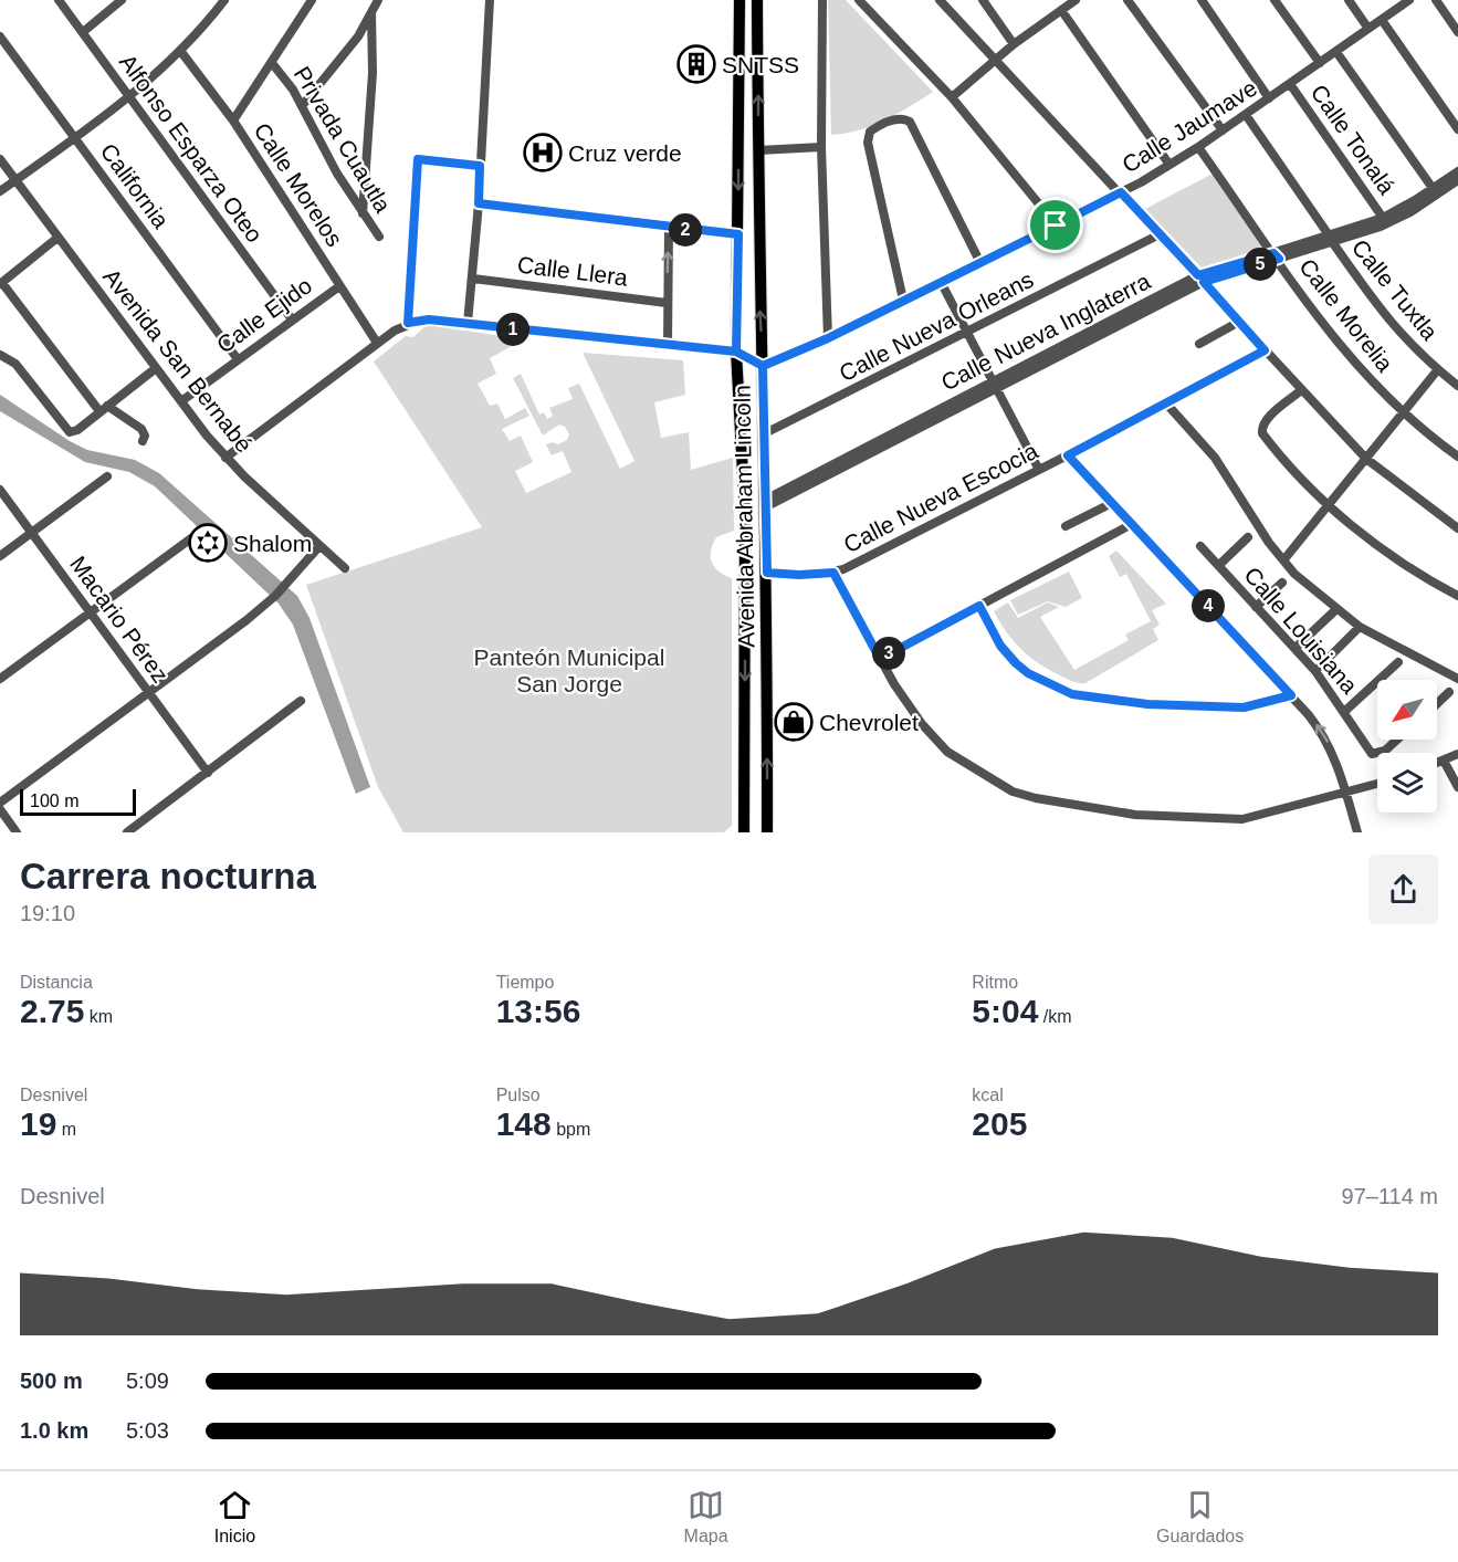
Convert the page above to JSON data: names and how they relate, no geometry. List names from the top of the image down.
{
  "streets": {
    "main road": ["Avenida Abraham Lincoln"],
    "street": [
      "Calle Jaumave",
      "Privada Cuautla",
      "Calle Tonalá",
      "Alfonso Esparza Oteo",
      "Calle Morelos",
      "California",
      "Calle Llera",
      "Calle Tuxtla",
      "Calle Ejido",
      "Calle Morelia",
      "Calle Nueva Orleans",
      "Calle Nueva Inglaterra",
      "Avenida San Bernabé",
      "Calle Nueva Escocia",
      "Macario Pérez",
      "Calle Louisiana"
    ]
  },
  "crossings": [
    ["Calle Jaumave", "Calle Tonalá"],
    ["Calle Jaumave", "Calle Tuxtla"],
    ["Calle Jaumave", "Calle Morelia"],
    ["Calle Jaumave", "Avenida Abraham Lincoln"],
    ["Calle Tonalá", "Calle Nueva Inglaterra"],
    ["Alfonso Esparza Oteo", "Calle Ejido"],
    ["Calle Morelos", "Calle Ejido"],
    ["California", "Calle Ejido"],
    ["Calle Tuxtla", "Calle Nueva Inglaterra"],
    ["Calle Ejido", "Avenida San Bernabé"],
    ["Calle Morelia", "Calle Nueva Inglaterra"],
    ["Calle Nueva Orleans", "Avenida Abraham Lincoln"],
    ["Calle Nueva Inglaterra", "Avenida Abraham Lincoln"],
    ["Calle Nueva Escocia", "Avenida Abraham Lincoln"]
  ],
  "parks": ["Panteón Municipal San Jorge"],
  "places": {
    "building": ["SNTSS"],
    "hospital": ["Cruz verde"],
    "synagogue": ["Shalom"],
    "shop": ["Chevrolet"]
  },
  "scale_bar": "100 m",
  "north": "bottom left",
  "page": {
    "pins": [
      "2",
      "5",
      "1",
      "4",
      "3"
    ],
    "scale": "100 m",
    "heading": ["Carrera nocturna", "19:10"],
    "stats": [
      ["Distancia", "2.75 km"],
      ["Tiempo", "13:56"],
      ["Ritmo", "5:04 /km"],
      ["Desnivel", "19 m"],
      ["Pulso", "148 bpm"],
      ["kcal", "205"]
    ],
    "chart": ["Desnivel", "97–114 m"],
    "list": [
      {
        "name": "500 m",
        "note": "5:09"
      },
      {
        "name": "1.0 km",
        "note": "5:03"
      }
    ],
    "tabs": ["Inicio", "Mapa", "Guardados"]
  }
}
